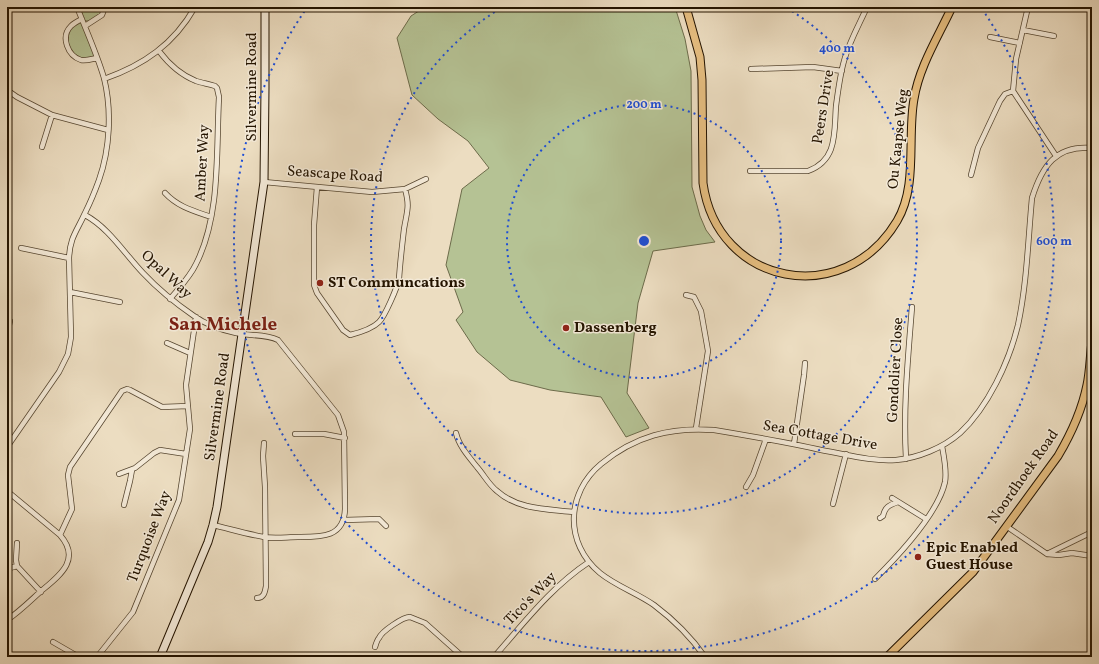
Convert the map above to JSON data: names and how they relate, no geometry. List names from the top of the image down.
{
  "streets": {
    "main road": ["Ou Kaapse Weg", "Noordhoek Road"],
    "street": [
      "Silvermine Road",
      "Peers Drive",
      "Amber Way",
      "Seascape Road",
      "Opal Way",
      "Gondolier Close",
      "Sea Cottage Drive",
      "Turquoise Way",
      "Tico's Way"
    ]
  },
  "crossings": [
    ["Silvermine Road", "Seascape Road"],
    ["Silvermine Road", "Opal Way"],
    ["Amber Way", "Opal Way"],
    ["Opal Way", "Turquoise Way"],
    ["Gondolier Close", "Sea Cottage Drive"],
    ["Sea Cottage Drive", "Tico's Way"]
  ],
  "districts": ["San Michele"],
  "places": ["ST Communcations", "Dassenberg", "Epic Enabled Guest House"],
  "rings": ["400 m", "200 m", "600 m"]
}
